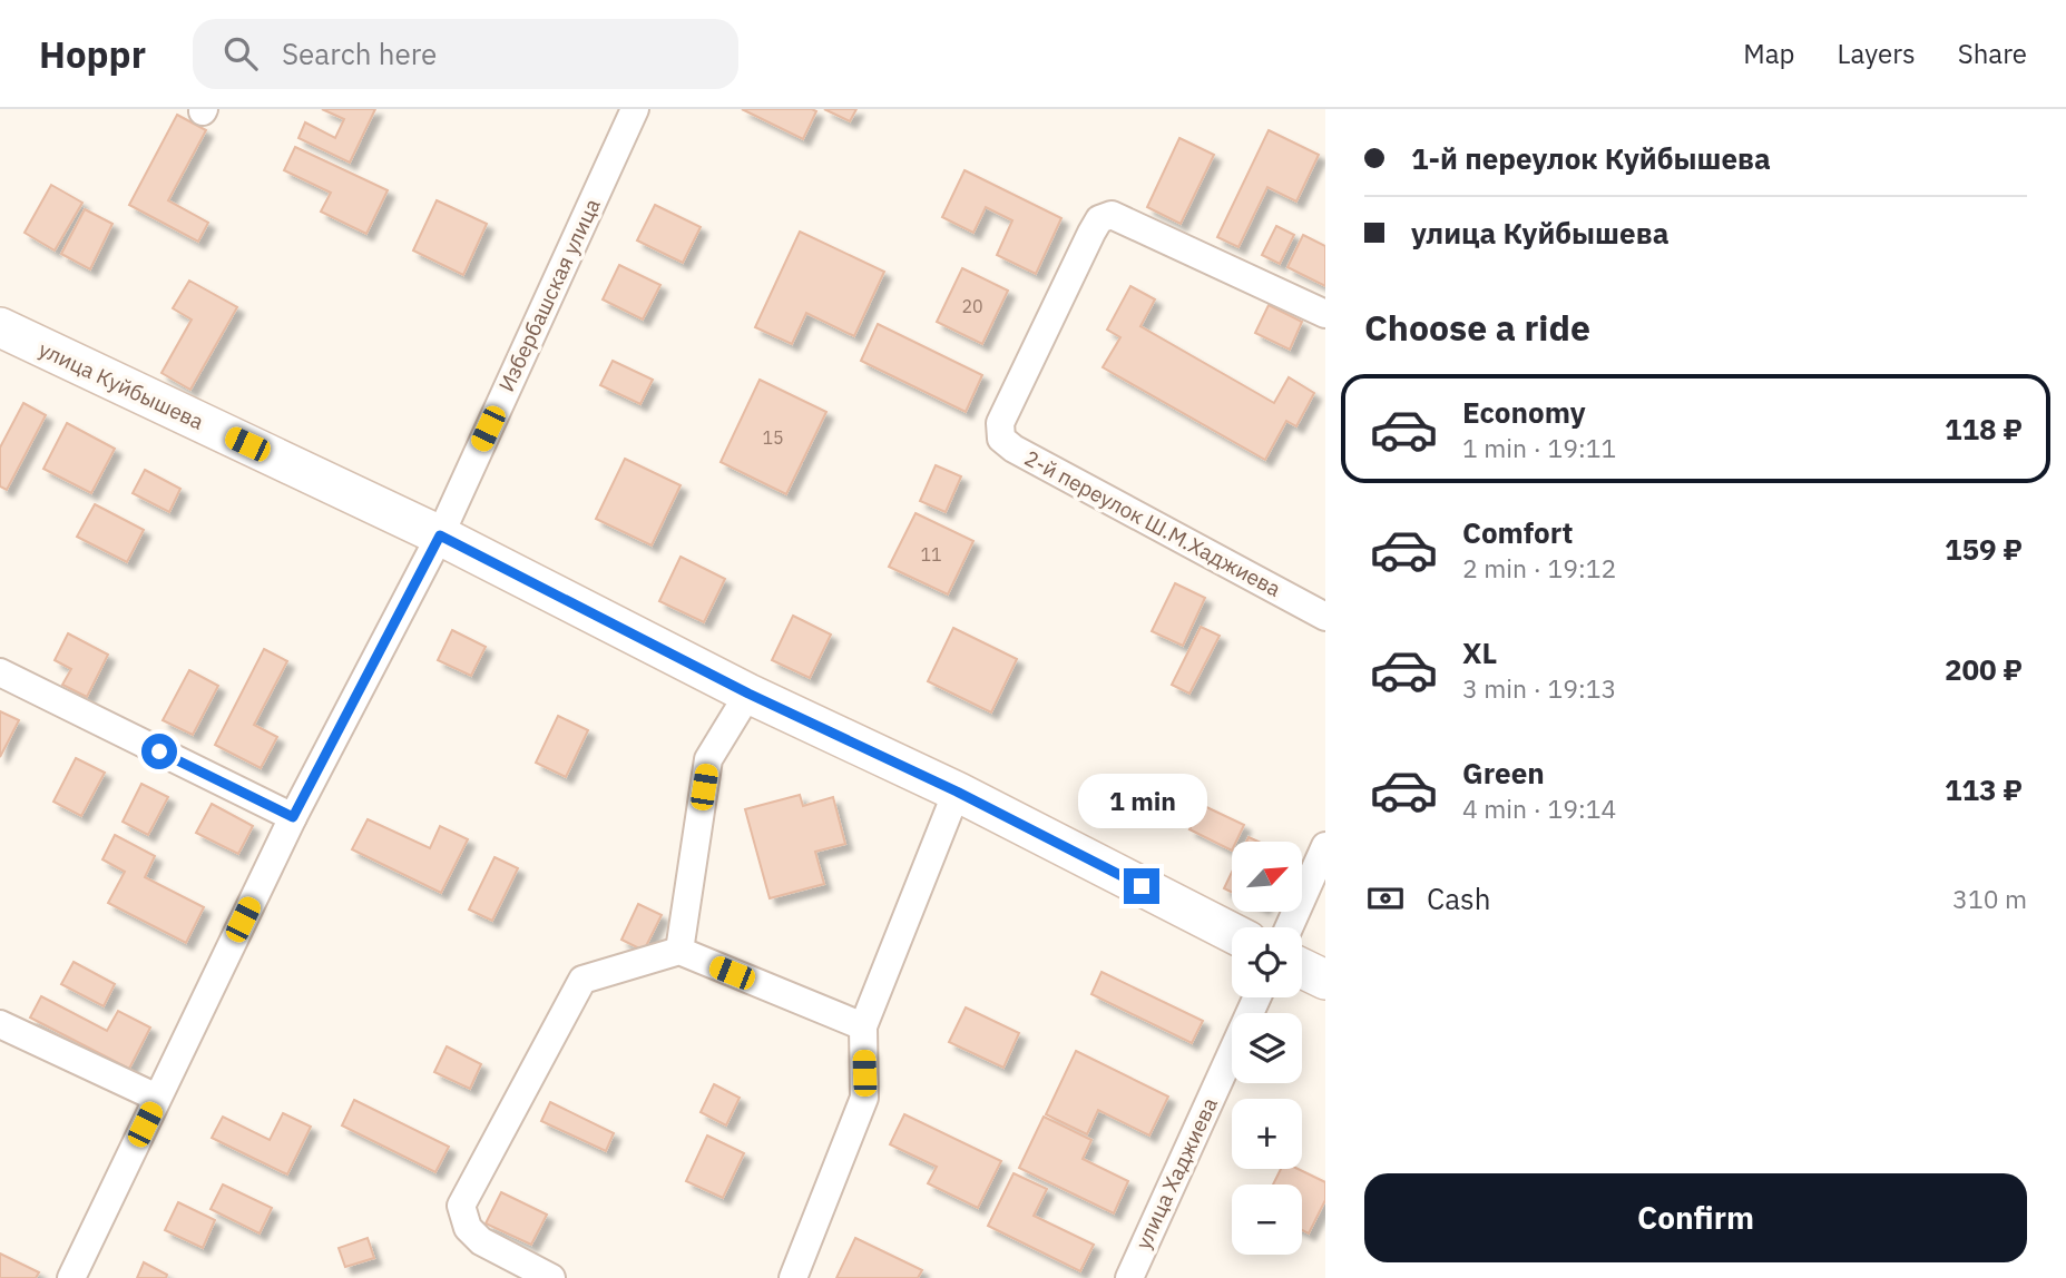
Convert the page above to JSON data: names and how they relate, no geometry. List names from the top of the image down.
{
  "streets": {
    "street": [
      "Избербашская улица",
      "улица Куйбышева",
      "2-й переулок Ш.М.Хаджиева",
      "улица Хаджиева"
    ]
  },
  "crossings": [
    ["Избербашская улица", "улица Куйбышева"]
  ],
  "house_numbers": ["20", "15", "11"],
  "north": "top right",
  "page": {
    "header": "Hoppr",
    "search": "Search here",
    "nav": ["Map", "Layers", "Share"],
    "banner": ["1-й переулок Куйбышева", "улица Куйбышева"],
    "heading": "Choose a ride",
    "list": [
      {
        "name": "Economy",
        "note": "1 min · 19:11",
        "value": "118 ₽"
      },
      {
        "name": "Comfort",
        "note": "2 min · 19:12",
        "value": "159 ₽"
      },
      {
        "name": "XL",
        "note": "3 min · 19:13",
        "value": "200 ₽"
      },
      {
        "name": "Green",
        "note": "4 min · 19:14",
        "value": "113 ₽"
      }
    ],
    "bubble": "1 min",
    "map_buttons": ["+", "−"],
    "pay": ["Cash", "310 m"],
    "buttons": "Confirm"
  }
}
